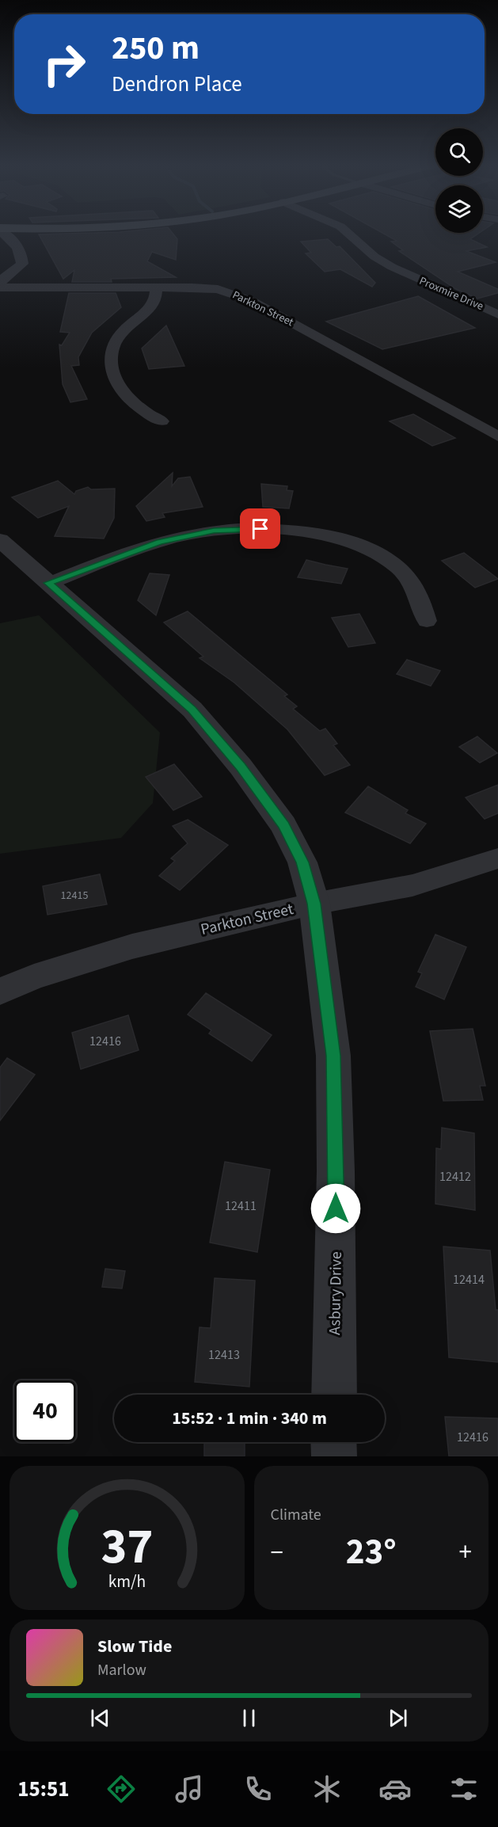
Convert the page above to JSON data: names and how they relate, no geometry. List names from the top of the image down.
{
  "streets": {
    "street": ["Proxmire Drive", "Parkton Street", "Asbury Drive"]
  },
  "crossings": [
    ["Parkton Street", "Asbury Drive"]
  ],
  "house_numbers": [
    "12415",
    "12416",
    "12412",
    "12411",
    "12414",
    "12413",
    "12416"
  ],
  "page": {
    "turn": ["250 m", "Dendron Place"],
    "limit": "40",
    "trip": "15:52 · 1 min · 340 m",
    "tile": "Climate",
    "heat": ["−", "23°", "+"],
    "song": ["Slow Tide", "Marlow"],
    "tabs": "15:51",
    "gauge": ["37", "km/h"]
  }
}
